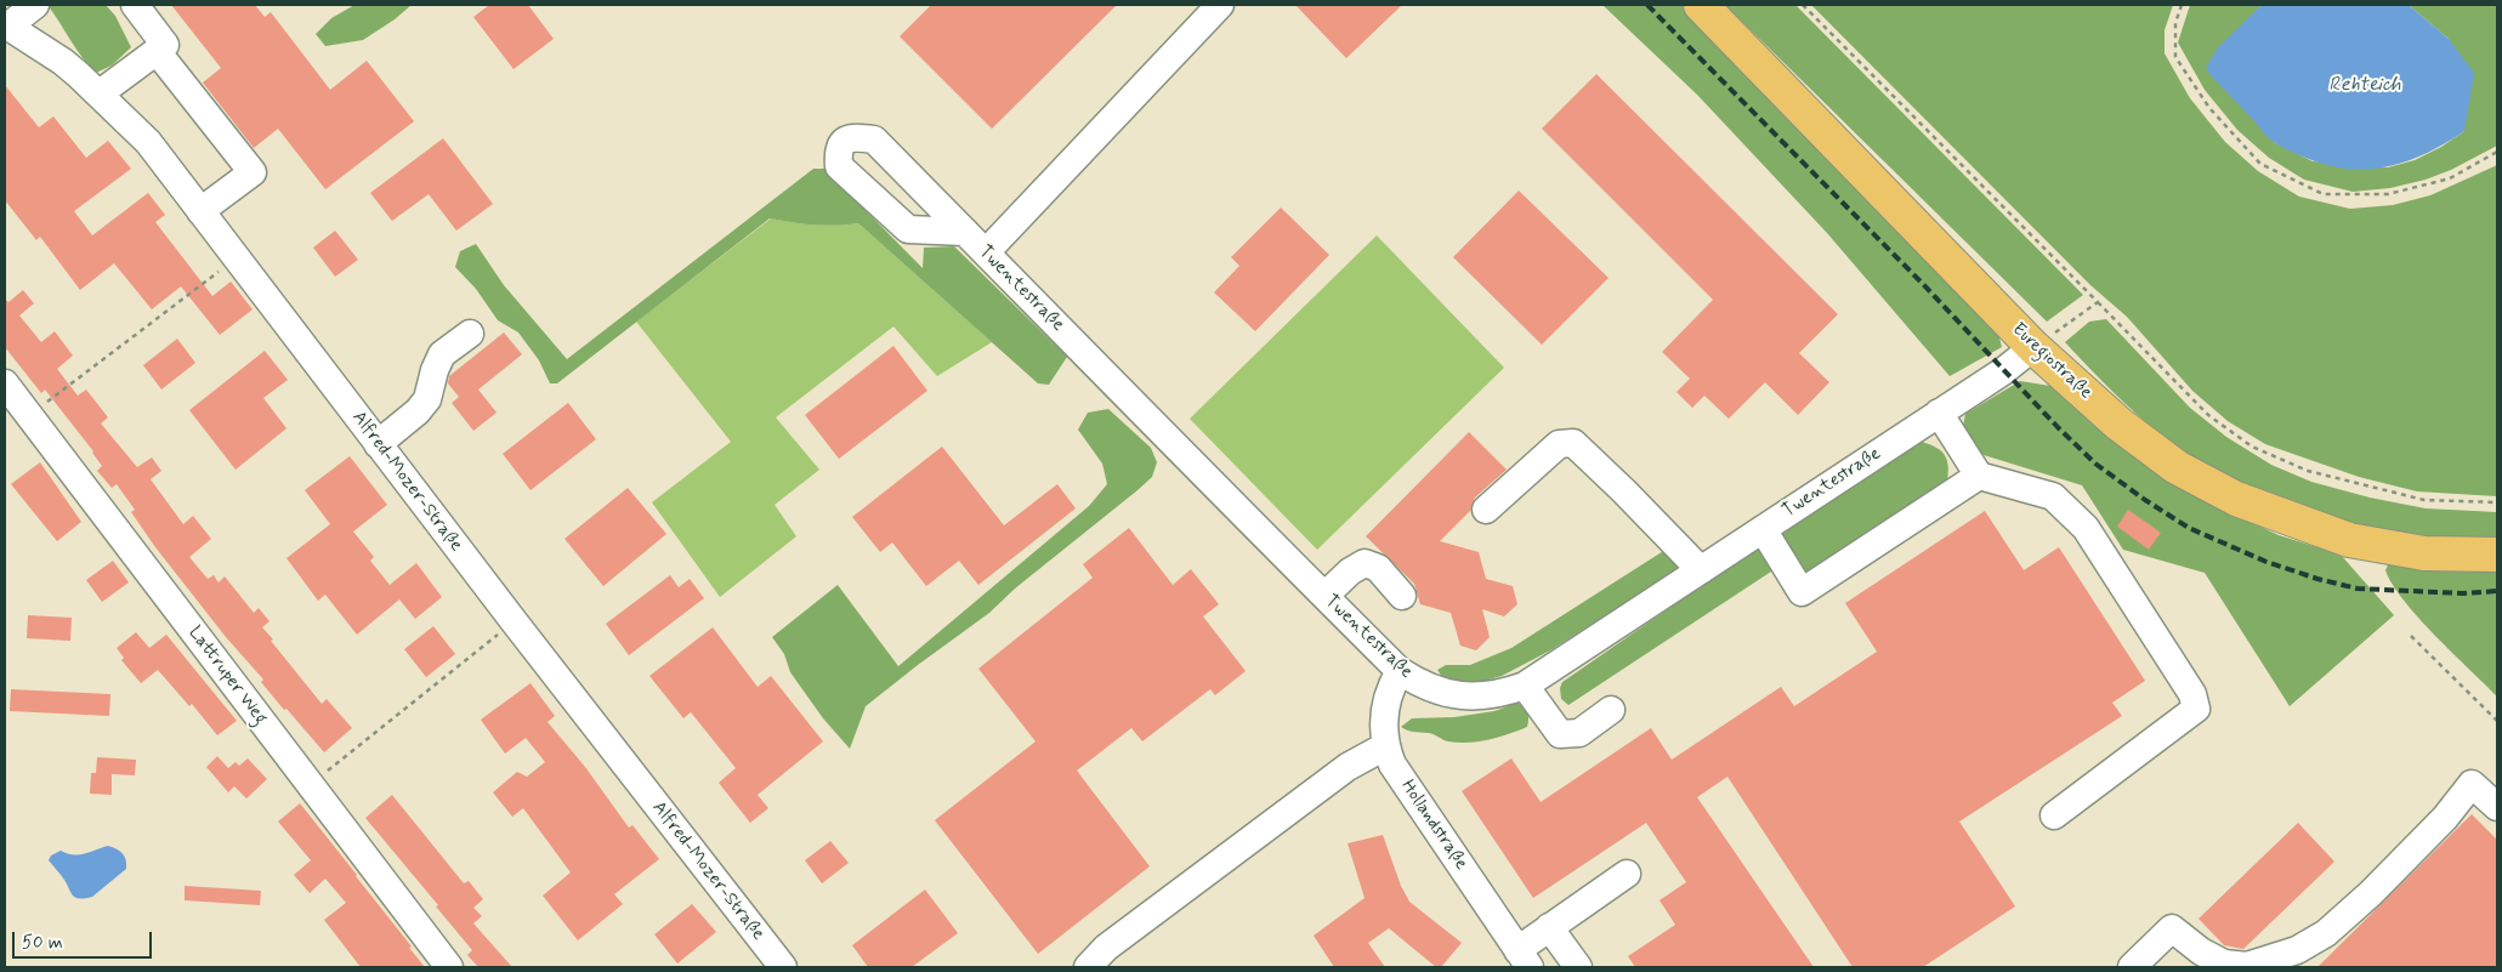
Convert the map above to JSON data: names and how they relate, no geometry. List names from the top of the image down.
{
  "streets": {
    "main road": ["Euregiostraße"],
    "street": [
      "Twentestraße",
      "Alfred-Mozer-Straße",
      "Lattruper Weg",
      "Hollandstraße"
    ]
  },
  "crossings": [
    ["Twentestraße", "Euregiostraße"],
    ["Twentestraße", "Hollandstraße"]
  ],
  "water": ["Rehteich"],
  "scale_bar": "50 m"
}
